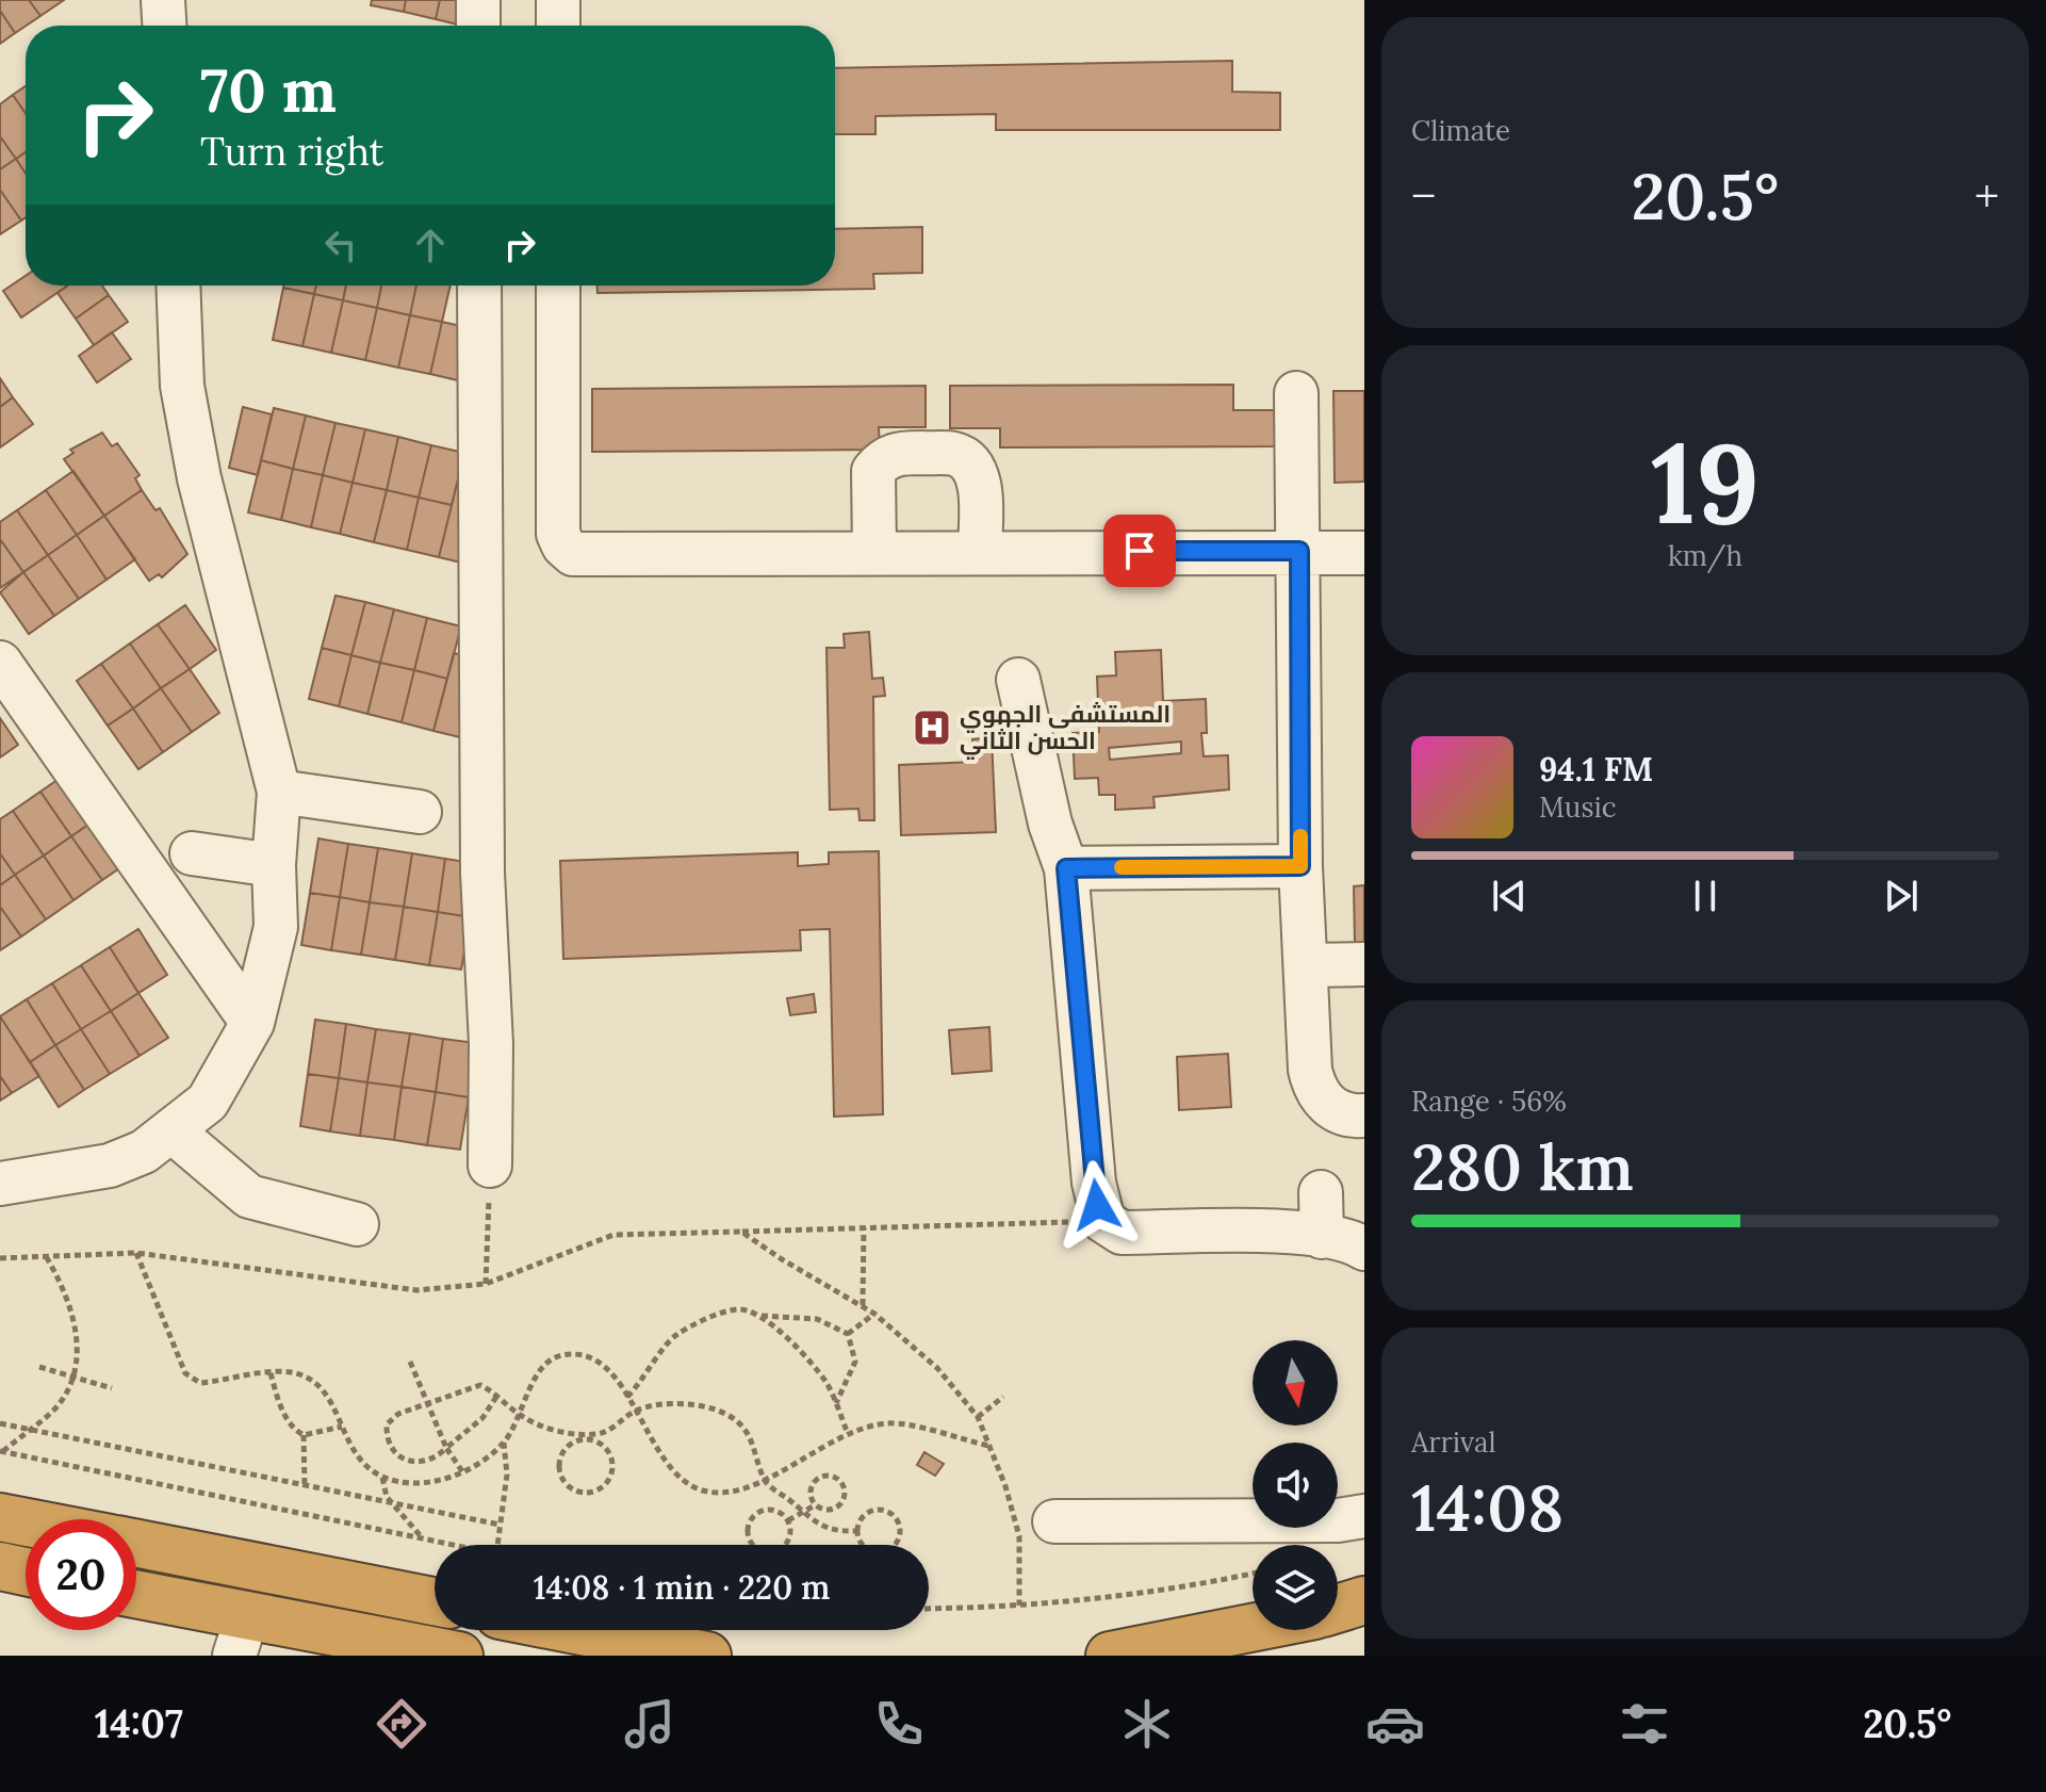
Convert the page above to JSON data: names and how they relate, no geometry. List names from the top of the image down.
{
  "places": {
    "hospital": ["المستشفى الجهوي الحسن الثاني"]
  },
  "north": "bottom",
  "page": {
    "tile": [
      "Climate",
      ["19", "km/h"],
      ["Range · 56%", "280 km"],
      ["Arrival", "14:08"]
    ],
    "turn": ["70 m", "Turn right"],
    "heat": ["−", "20.5°", "+"],
    "song": ["94.1 FM", "Music"],
    "limit": "20",
    "trip": "14:08 · 1 min · 220 m",
    "tabs": ["14:07", "20.5°"]
  }
}
